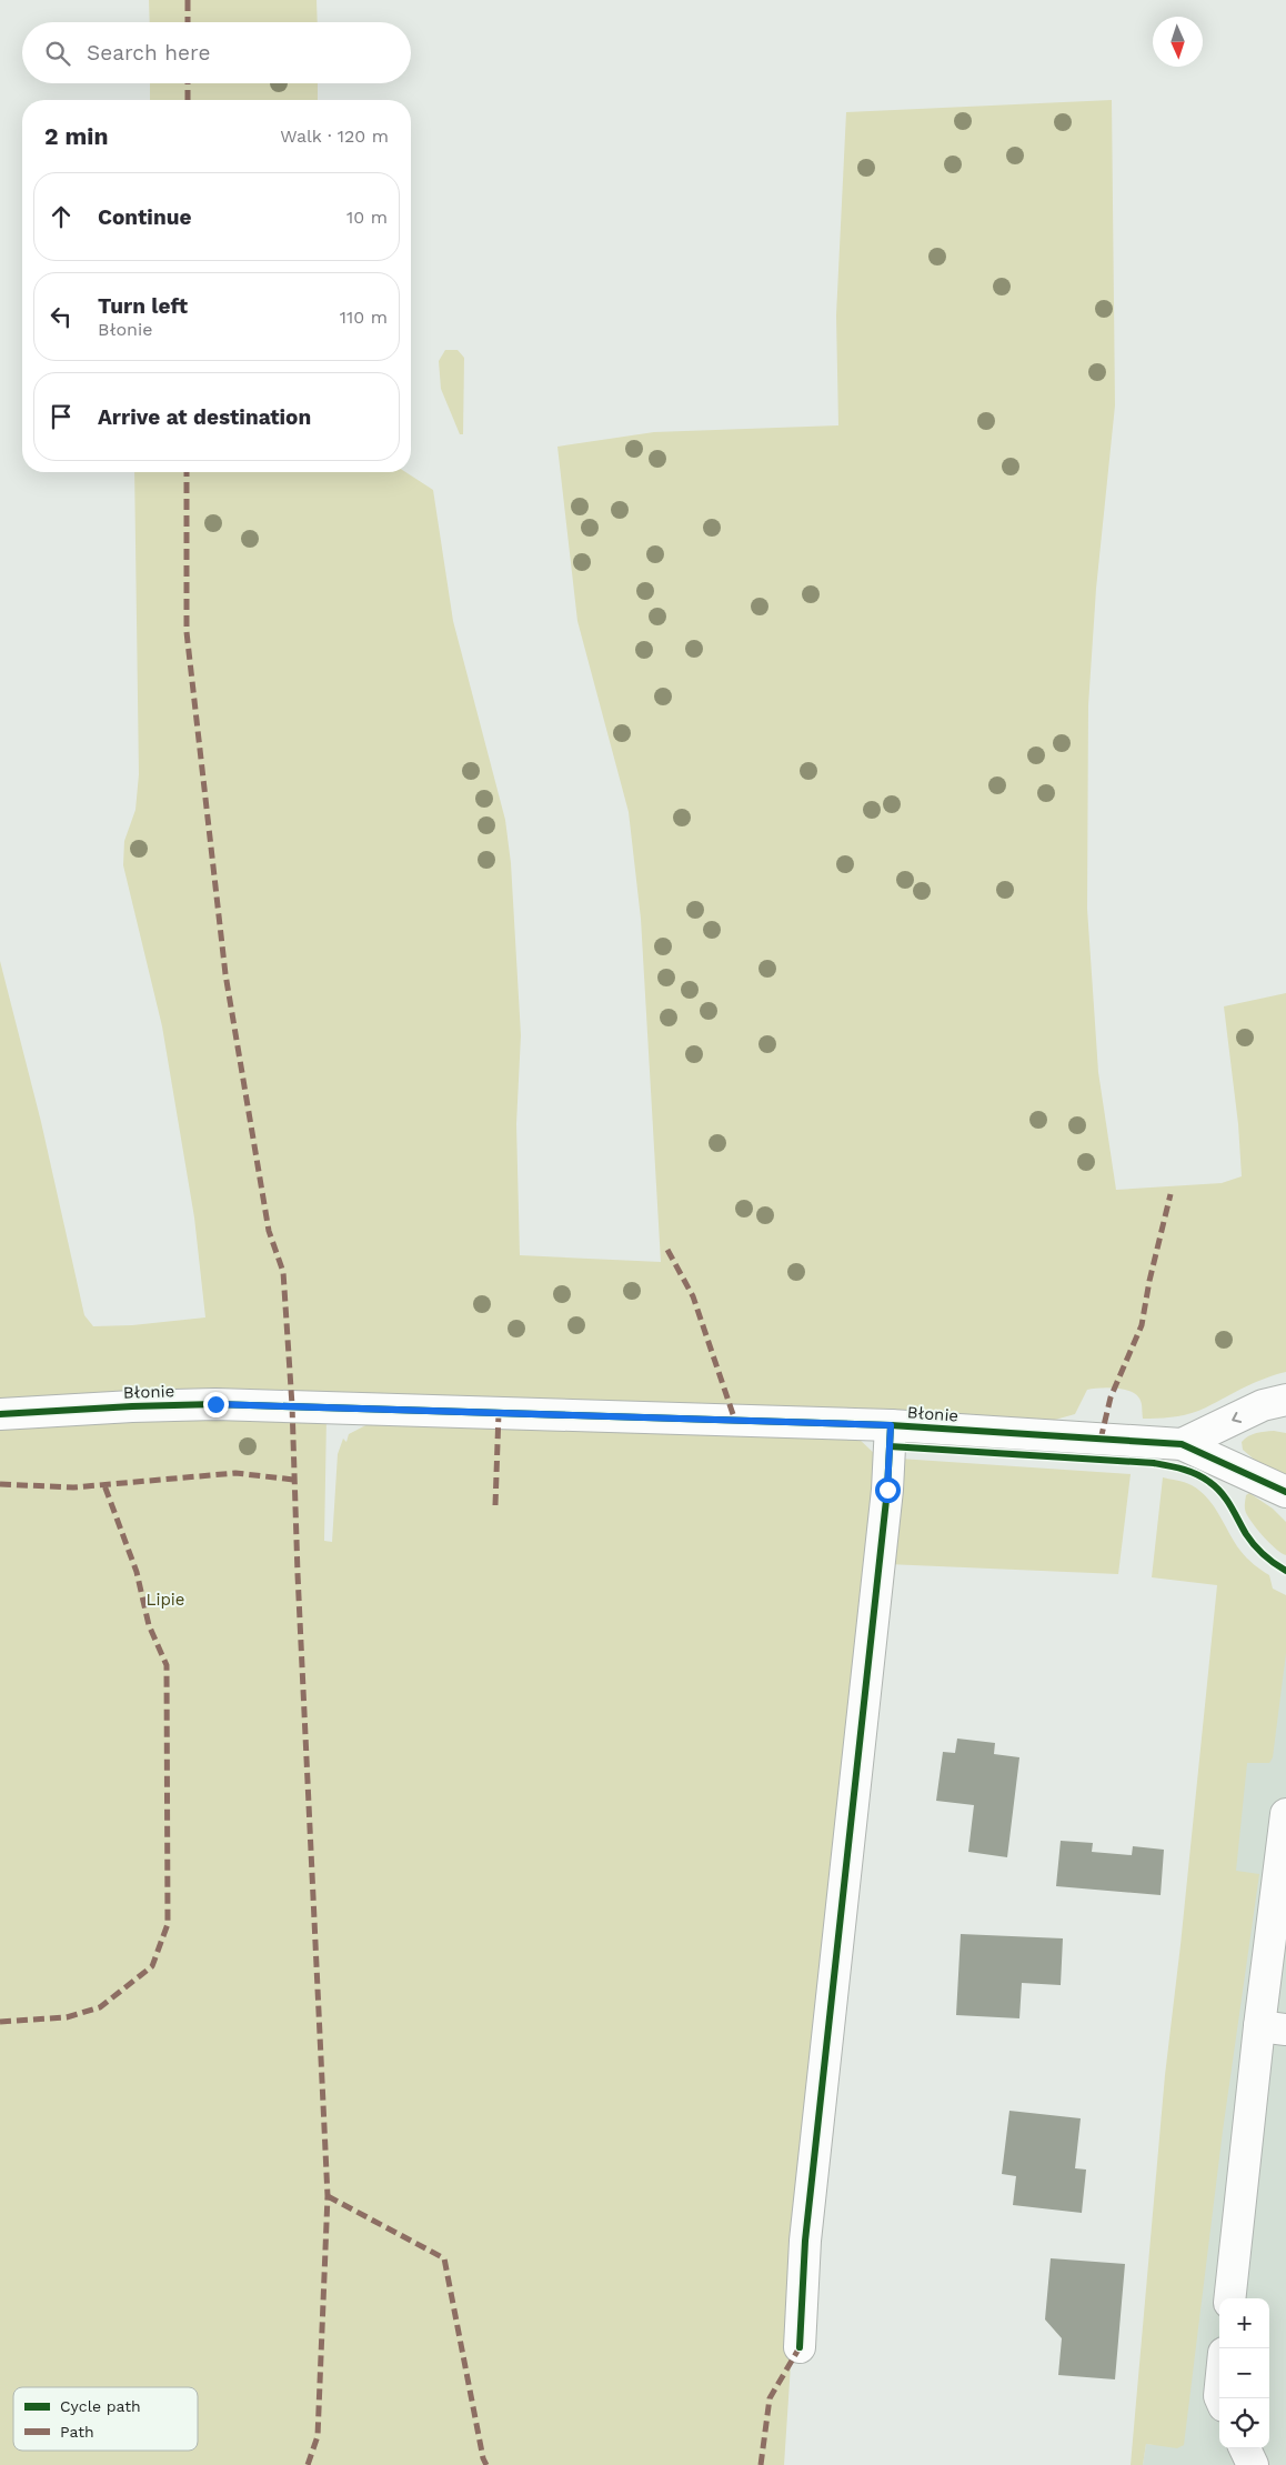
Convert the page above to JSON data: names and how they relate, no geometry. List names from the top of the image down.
{
  "streets": {
    "street": ["Błonie"]
  },
  "parks": ["Lipie"],
  "legend": ["Cycle path", "Path"],
  "north": "bottom",
  "page": {
    "search": "Search here",
    "heading": ["2 min", "Walk · 120 m"],
    "list": [
      ["Continue", "10 m"],
      ["Turn left", "Błonie", "110 m"],
      "Arrive at destination"
    ],
    "map_buttons": ["+", "−"]
  }
}
